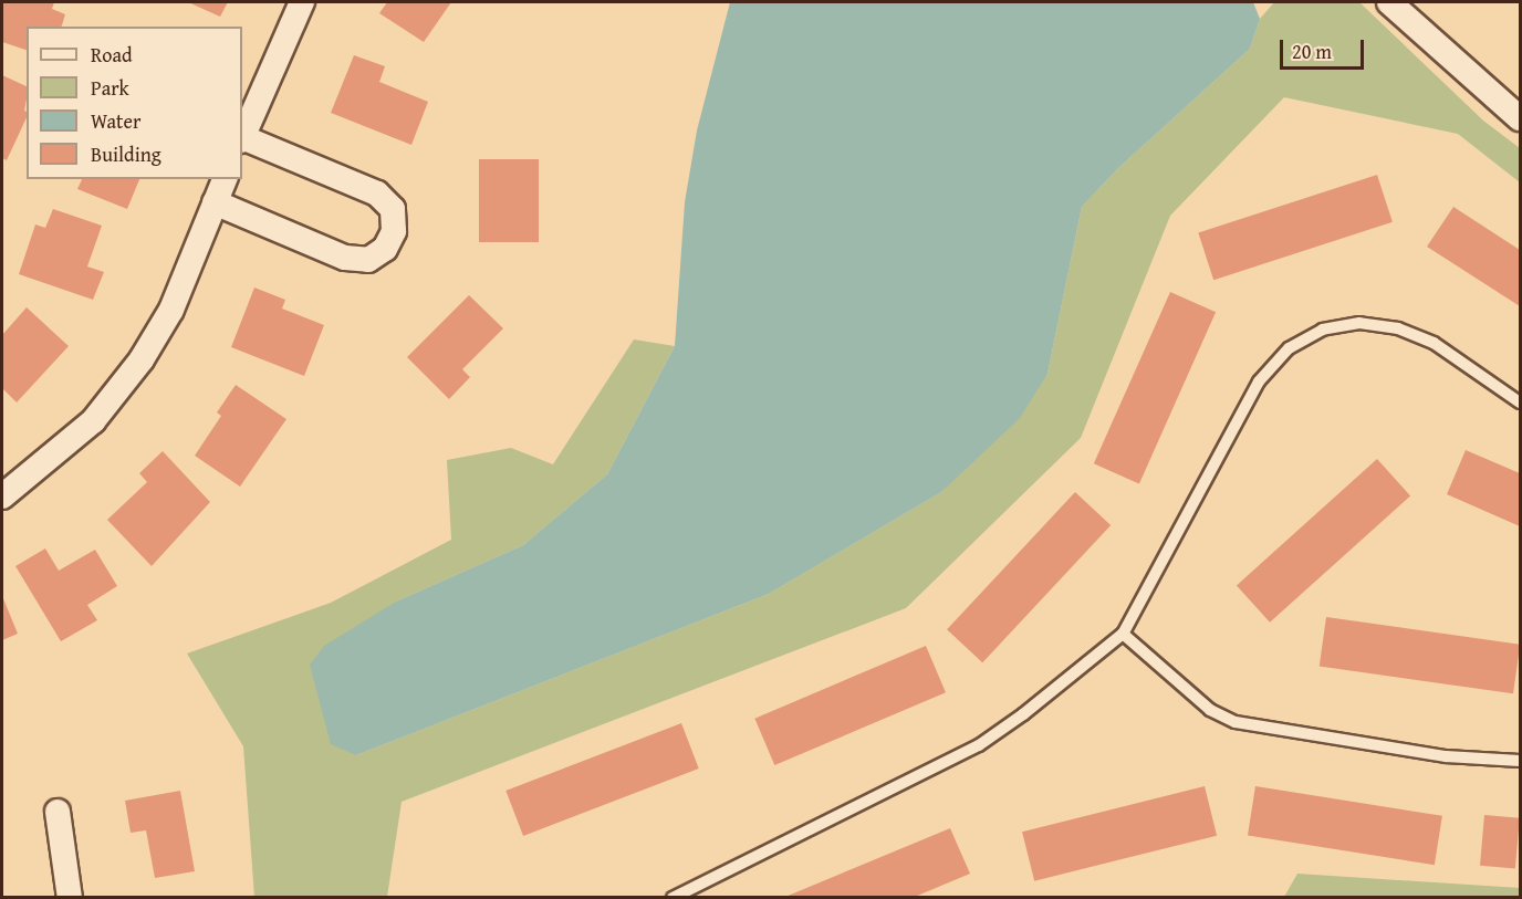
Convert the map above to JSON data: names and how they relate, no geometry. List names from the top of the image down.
{
  "legend": [
    "Road",
    "Park",
    "Water",
    "Building"
  ],
  "scale_bar": "20 m"
}
